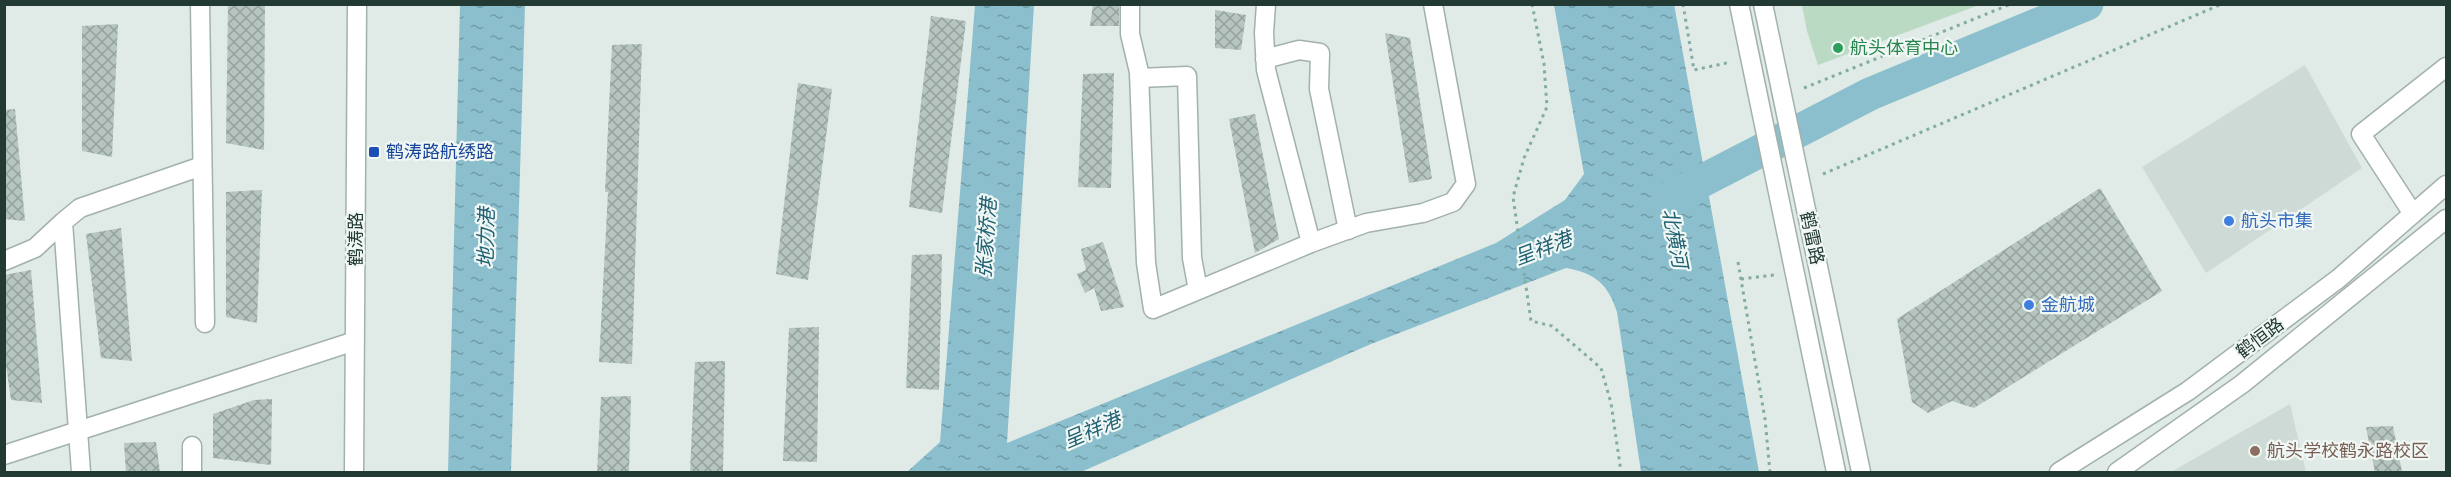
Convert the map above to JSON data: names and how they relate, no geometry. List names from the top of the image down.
{
  "streets": {
    "street": ["鹤雷路", "鹤涛路", "鹤恒路"]
  },
  "water": [
    "地力港",
    "张家桥港",
    "北横河",
    "呈祥港"
  ],
  "places": {
    "other": [
      "航头体育中心",
      "航头市集",
      "金航城",
      "航头学校鹤永路校区"
    ],
    "transit": ["鹤涛路航绣路"]
  }
}
